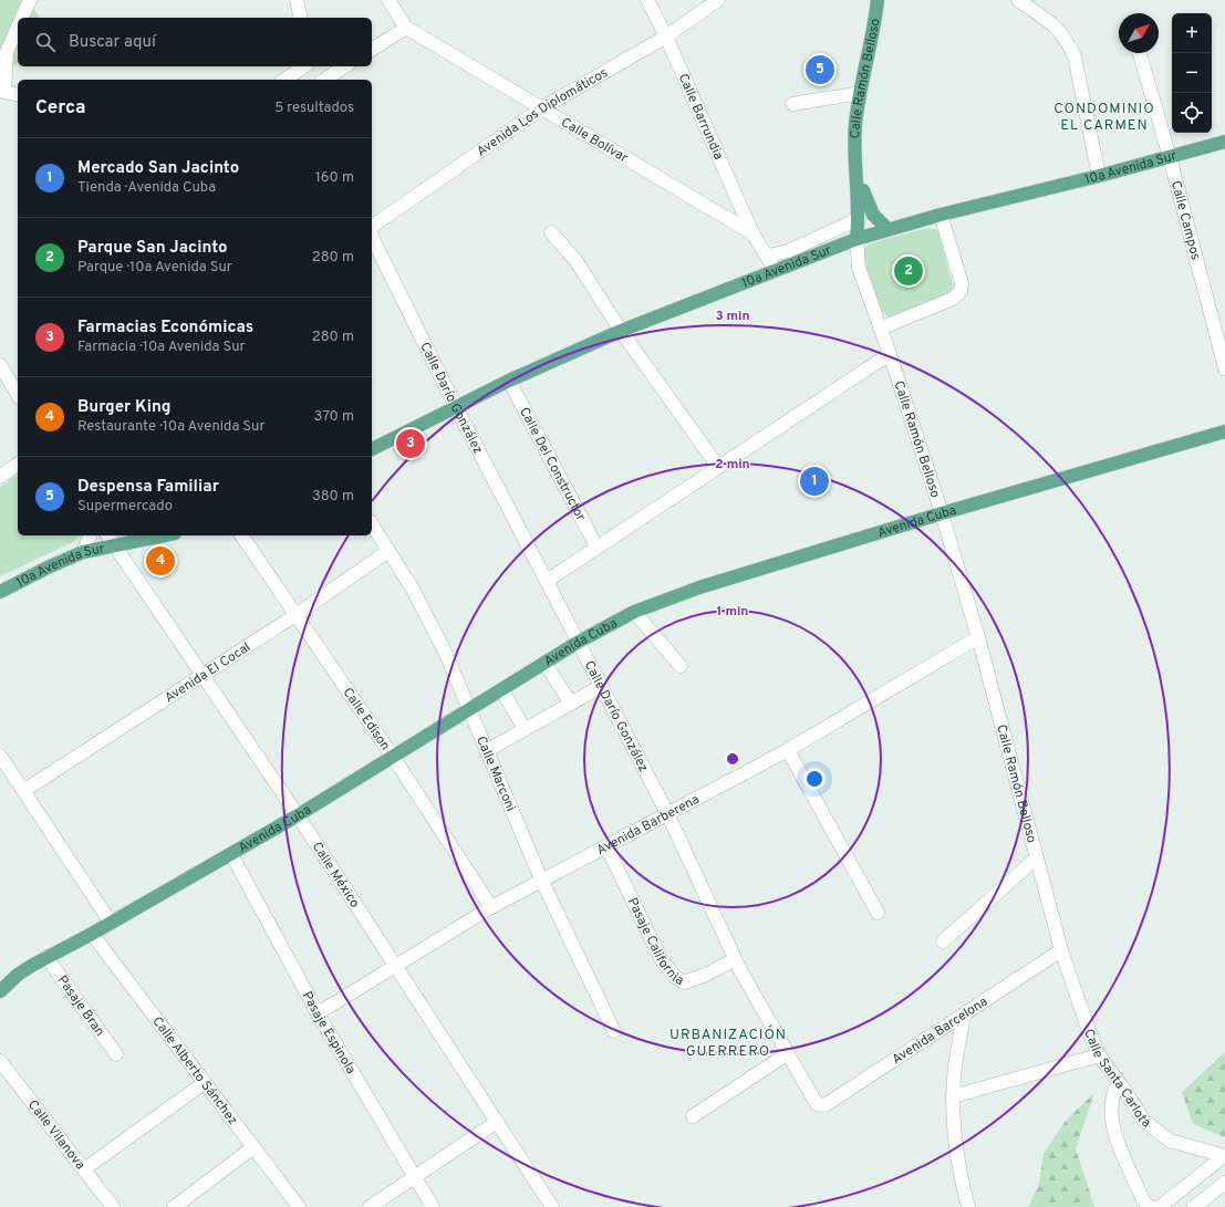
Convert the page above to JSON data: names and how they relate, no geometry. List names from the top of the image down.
{
  "streets": {
    "main road": ["Calle Ramón Belloso", "10a Avenida Sur", "Avenida Cuba"],
    "street": [
      "Avenida Los Diplomáticos",
      "Calle Barrundia",
      "Calle Bolívar",
      "Calle Campos",
      "Calle Darío González",
      "Calle Del Constructor",
      "Avenida El Cocal",
      "Calle Edison",
      "Calle Marconi",
      "Avenida Barberena",
      "Calle México",
      "Pasaje California",
      "Pasaje Bran",
      "Avenida Barcelona",
      "Pasaje Espinola",
      "Calle Alberto Sánchez",
      "Calle Santa Carlota",
      "Calle Vilanova"
    ]
  },
  "crossings": [
    ["Calle Ramón Belloso", "10a Avenida Sur"],
    ["Calle Ramón Belloso", "Avenida Cuba"],
    ["Calle Ramón Belloso", "Avenida Barberena"],
    ["Calle Ramón Belloso", "Avenida Barcelona"],
    ["Calle Ramón Belloso", "Calle Santa Carlota"],
    ["Avenida Los Diplomáticos", "Calle Barrundia"],
    ["Avenida Los Diplomáticos", "Calle Bolívar"],
    ["Calle Barrundia", "Calle Bolívar"],
    ["Calle Bolívar", "10a Avenida Sur"],
    ["10a Avenida Sur", "Calle Campos"],
    ["10a Avenida Sur", "Calle Darío González"],
    ["10a Avenida Sur", "Calle Del Constructor"],
    ["10a Avenida Sur", "Calle México"],
    ["Calle Darío González", "Avenida Cuba"],
    ["Calle Darío González", "Avenida Barberena"],
    ["Calle Darío González", "Pasaje California"],
    ["Calle Darío González", "Avenida Barcelona"],
    ["Avenida Cuba", "Calle Edison"],
    ["Avenida Cuba", "Calle Marconi"],
    ["Avenida Cuba", "Calle México"],
    ["Avenida Cuba", "Pasaje Bran"],
    ["Avenida Cuba", "Pasaje Espinola"],
    ["Avenida Cuba", "Calle Alberto Sánchez"],
    ["Avenida El Cocal", "Calle Edison"],
    ["Avenida El Cocal", "Calle Marconi"],
    ["Avenida El Cocal", "Calle México"],
    ["Calle Edison", "Avenida Barberena"],
    ["Calle Marconi", "Avenida Barberena"],
    ["Avenida Barberena", "Calle México"],
    ["Avenida Barberena", "Pasaje California"],
    ["Avenida Barberena", "Pasaje Espinola"],
    ["Avenida Barcelona", "Calle Santa Carlota"]
  ],
  "districts": ["CONDOMINIO EL CARMEN", "URBANIZACIÓN GUERRERO"],
  "north": "top right",
  "page": {
    "map_buttons": ["+", "−"],
    "search": "Buscar aquí",
    "pins": [
      "5",
      "2",
      "3",
      "1",
      "4"
    ],
    "heading": ["Cerca", "5 resultados"],
    "list": [
      {
        "mark": "1",
        "name": "Mercado San Jacinto",
        "note": "Tienda · Avenida Cuba",
        "value": "160 m"
      },
      {
        "mark": "2",
        "name": "Parque San Jacinto",
        "note": "Parque · 10a Avenida Sur",
        "value": "280 m"
      },
      {
        "mark": "3",
        "name": "Farmacias Económicas",
        "note": "Farmacia · 10a Avenida Sur",
        "value": "280 m"
      },
      {
        "mark": "4",
        "name": "Burger King",
        "note": "Restaurante · 10a Avenida Sur",
        "value": "370 m"
      },
      {
        "mark": "5",
        "name": "Despensa Familiar",
        "note": "Supermercado",
        "value": "380 m"
      }
    ]
  },
  "rings": ["3 min", "2 min", "1 min"]
}
